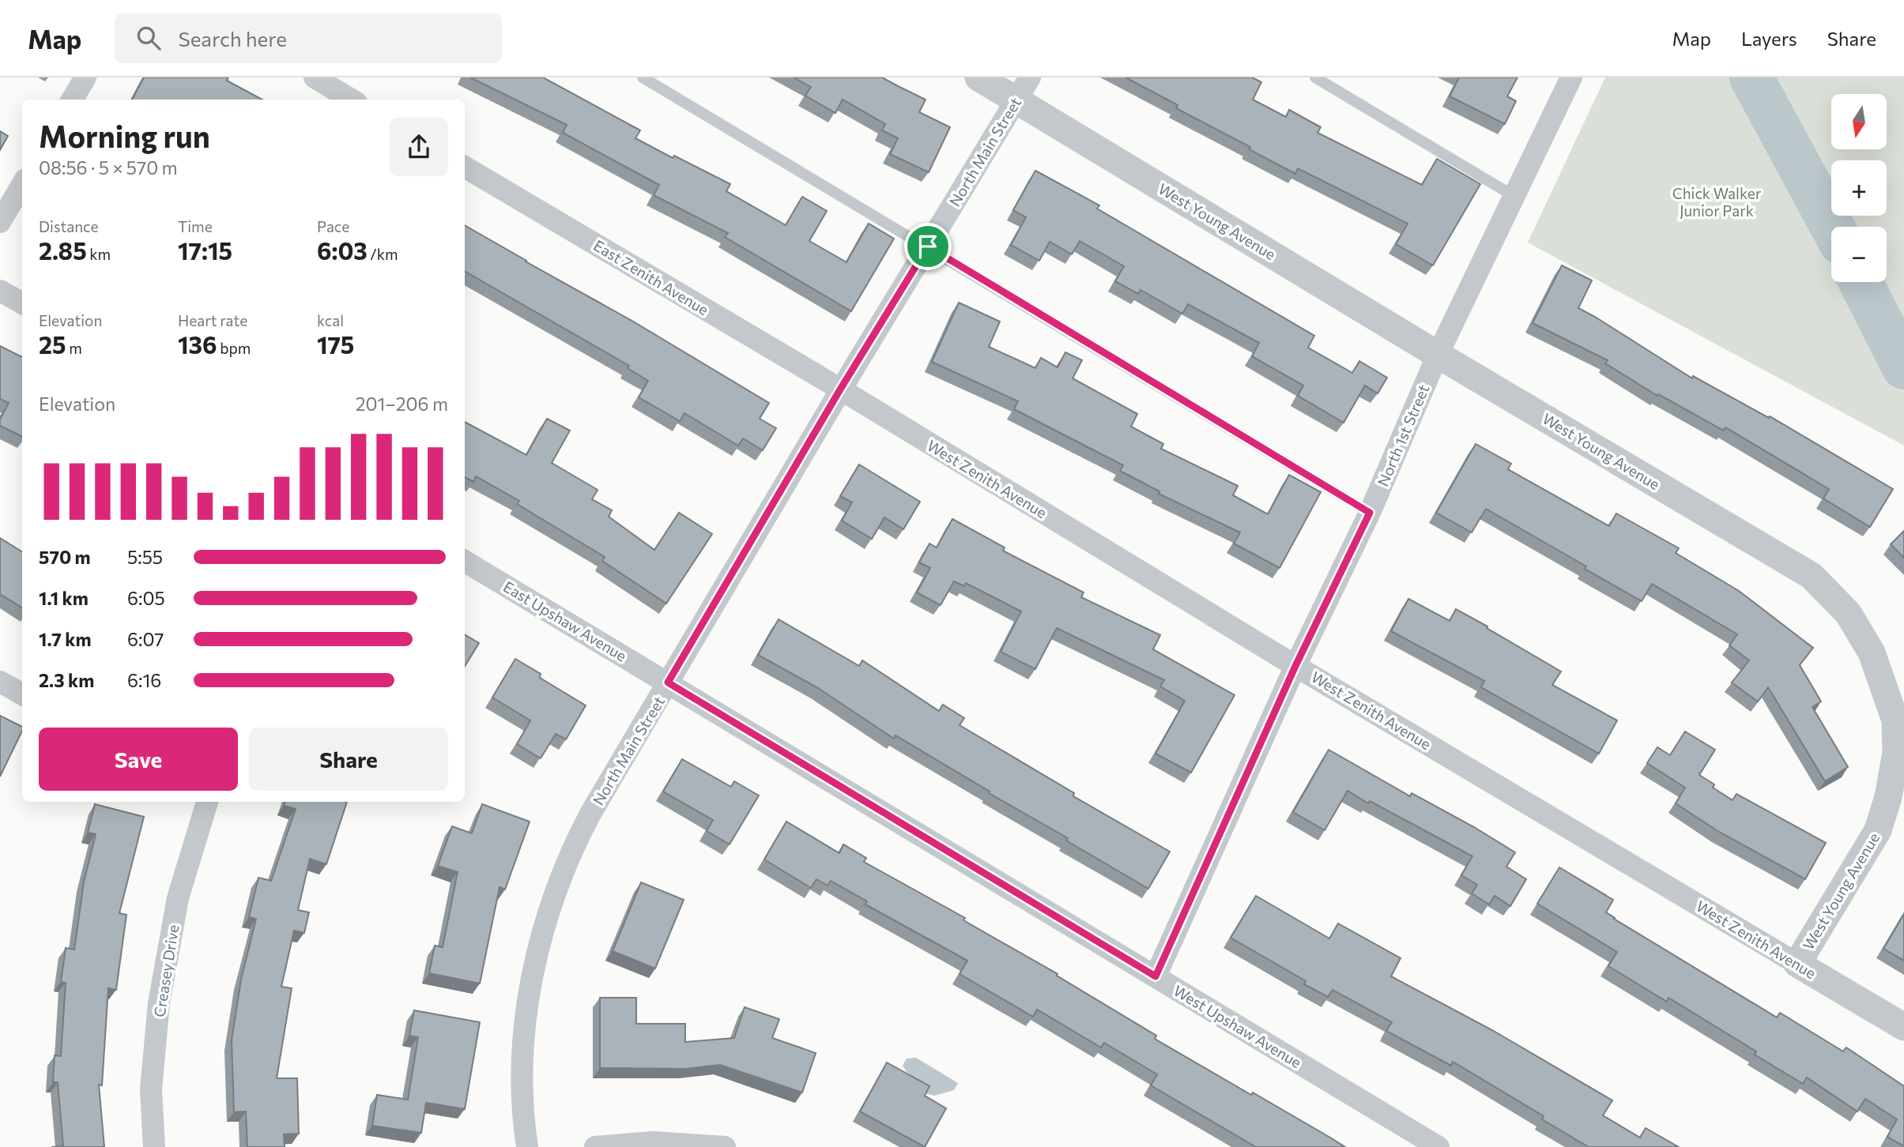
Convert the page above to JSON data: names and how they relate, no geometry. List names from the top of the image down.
{
  "streets": {
    "street": [
      "North Main Street",
      "West Young Avenue",
      "East Zenith Avenue",
      "North 1st Street",
      "West Zenith Avenue",
      "East Upshaw Avenue",
      "Creasey Drive",
      "West Upshaw Avenue"
    ]
  },
  "crossings": [
    ["North Main Street", "West Young Avenue"],
    ["North Main Street", "East Zenith Avenue"],
    ["North Main Street", "West Zenith Avenue"],
    ["North Main Street", "East Upshaw Avenue"],
    ["North Main Street", "West Upshaw Avenue"],
    ["West Young Avenue", "North 1st Street"],
    ["West Young Avenue", "West Zenith Avenue"],
    ["East Zenith Avenue", "West Zenith Avenue"],
    ["North 1st Street", "West Zenith Avenue"],
    ["North 1st Street", "West Upshaw Avenue"],
    ["East Upshaw Avenue", "West Upshaw Avenue"]
  ],
  "parks": ["Chick Walker Junior Park"],
  "north": "bottom",
  "page": {
    "header": "Map",
    "search": "Search here",
    "nav": ["Map", "Layers", "Share"],
    "map_buttons": ["+", "−"],
    "heading": ["Morning run", "08:56 · 5 × 570 m"],
    "stats": [
      ["Distance", "2.85 km"],
      ["Time", "17:15"],
      ["Pace", "6:03 /km"],
      ["Elevation", "25 m"],
      ["Heart rate", "136 bpm"],
      ["kcal", "175"]
    ],
    "chart": ["Elevation", "201–206 m"],
    "list": [
      {
        "name": "570 m",
        "note": "5:55"
      },
      {
        "name": "1.1 km",
        "note": "6:05"
      },
      {
        "name": "1.7 km",
        "note": "6:07"
      },
      {
        "name": "2.3 km",
        "note": "6:16"
      }
    ],
    "buttons": ["Save", "Share"]
  }
}
